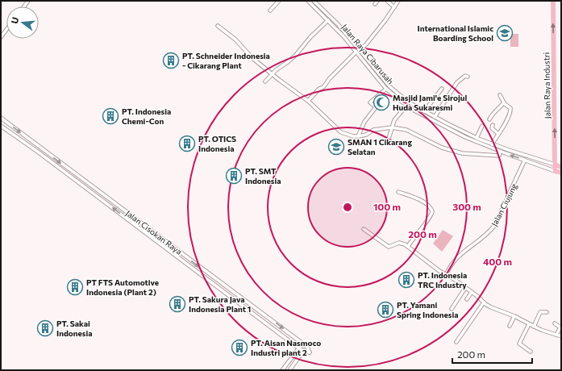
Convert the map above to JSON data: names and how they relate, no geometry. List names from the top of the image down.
{
  "streets": {
    "main road": ["Jalan Raya Cibarusah", "Jalan Raya Industri"],
    "street": ["Jalan Ciujung", "Jalan Cisokan Raya"]
  },
  "crossings": [
    ["Jalan Raya Cibarusah", "Jalan Raya Industri"],
    ["Jalan Raya Cibarusah", "Jalan Ciujung"]
  ],
  "one_way": ["Jalan Raya Industri"],
  "places": {
    "school or university": ["International Islamic Boarding School", "SMAN 1 Cikarang Selatan"],
    "building": [
      "PT. Schneider Indonesia - Cikarang Plant",
      "PT. Indonesia Chemi-Con",
      "PT. OTICS Indonesia",
      "PT. SMT Indonesia",
      "PT. Indonesia TRC Industry",
      "PT FTS Automotive Indonesia (Plant 2)",
      "PT. Sakura Java Indonesia Plant 1",
      "PT. Yamani Spring Indonesia",
      "PT. Sakai Indonesia",
      "PT. Aisan Nasmoco Industri plant 2"
    ],
    "mosque": ["Masjid Jami'e Sirojul Huda Sukaresmi"]
  },
  "scale_bar": "200 m",
  "north": "left",
  "rings": [
    "100 m",
    "300 m",
    "200 m",
    "400 m"
  ]
}
